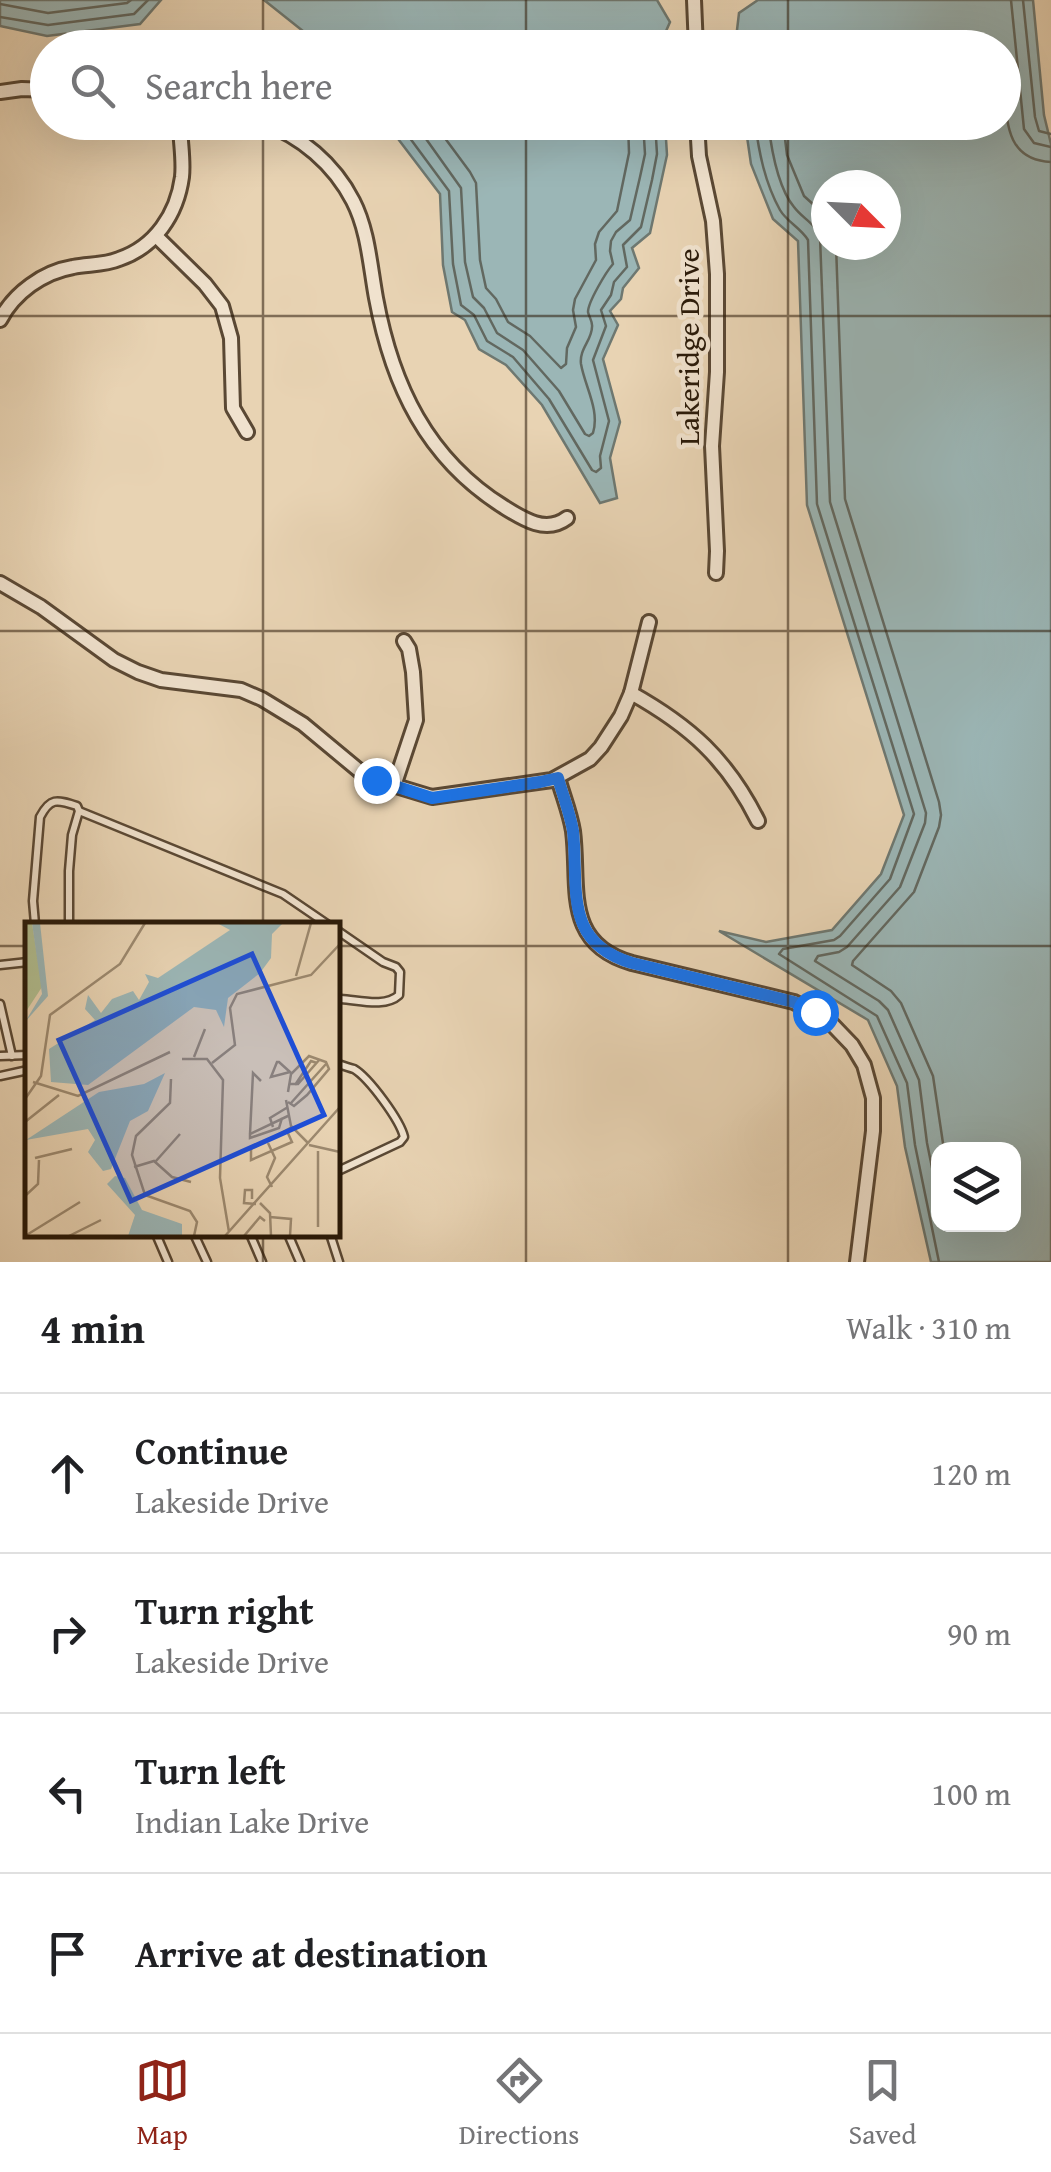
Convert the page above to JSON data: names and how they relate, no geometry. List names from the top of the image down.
{
  "streets": {
    "street": ["Lakeridge Drive"]
  },
  "north": "bottom right",
  "page": {
    "search": "Search here",
    "heading": ["4 min", "Walk · 310 m"],
    "list": [
      ["Continue", "Lakeside Drive", "120 m"],
      ["Turn right", "Lakeside Drive", "90 m"],
      ["Turn left", "Indian Lake Drive", "100 m"],
      "Arrive at destination"
    ],
    "nav": ["Map", "Directions", "Saved"]
  }
}
